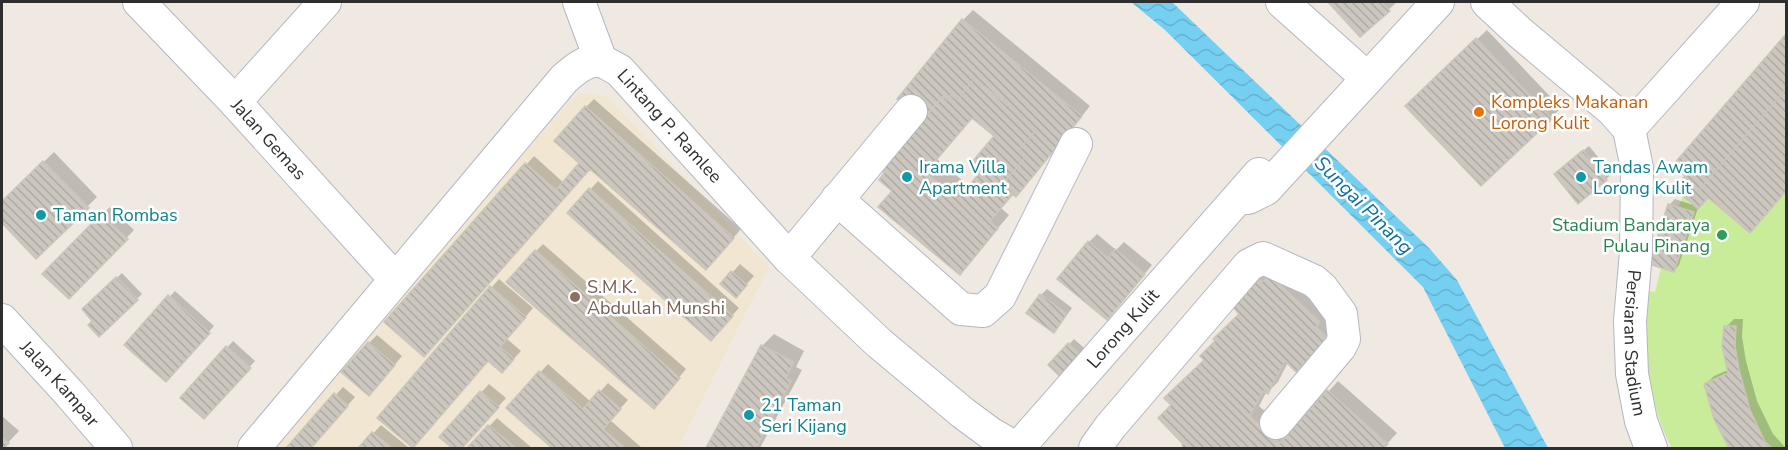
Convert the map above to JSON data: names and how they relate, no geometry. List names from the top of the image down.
{
  "streets": {
    "street": [
      "Lintang P. Ramlee",
      "Jalan Gemas",
      "Lorong Kulit",
      "Persiaran Stadium",
      "Jalan Kampar"
    ]
  },
  "crossings": [
    ["Lintang P. Ramlee", "Jalan Gemas"],
    ["Lintang P. Ramlee", "Lorong Kulit"]
  ],
  "water": ["Sungai Pinang"],
  "places": [
    "Kompleks Makanan Lorong Kulit",
    "Irama Villa Apartment",
    "Tandas Awam Lorong Kulit",
    "Taman Rombas",
    "Stadium Bandaraya Pulau Pinang",
    "S.M.K. Abdullah Munshi",
    "21 Taman Seri Kijang"
  ]
}
